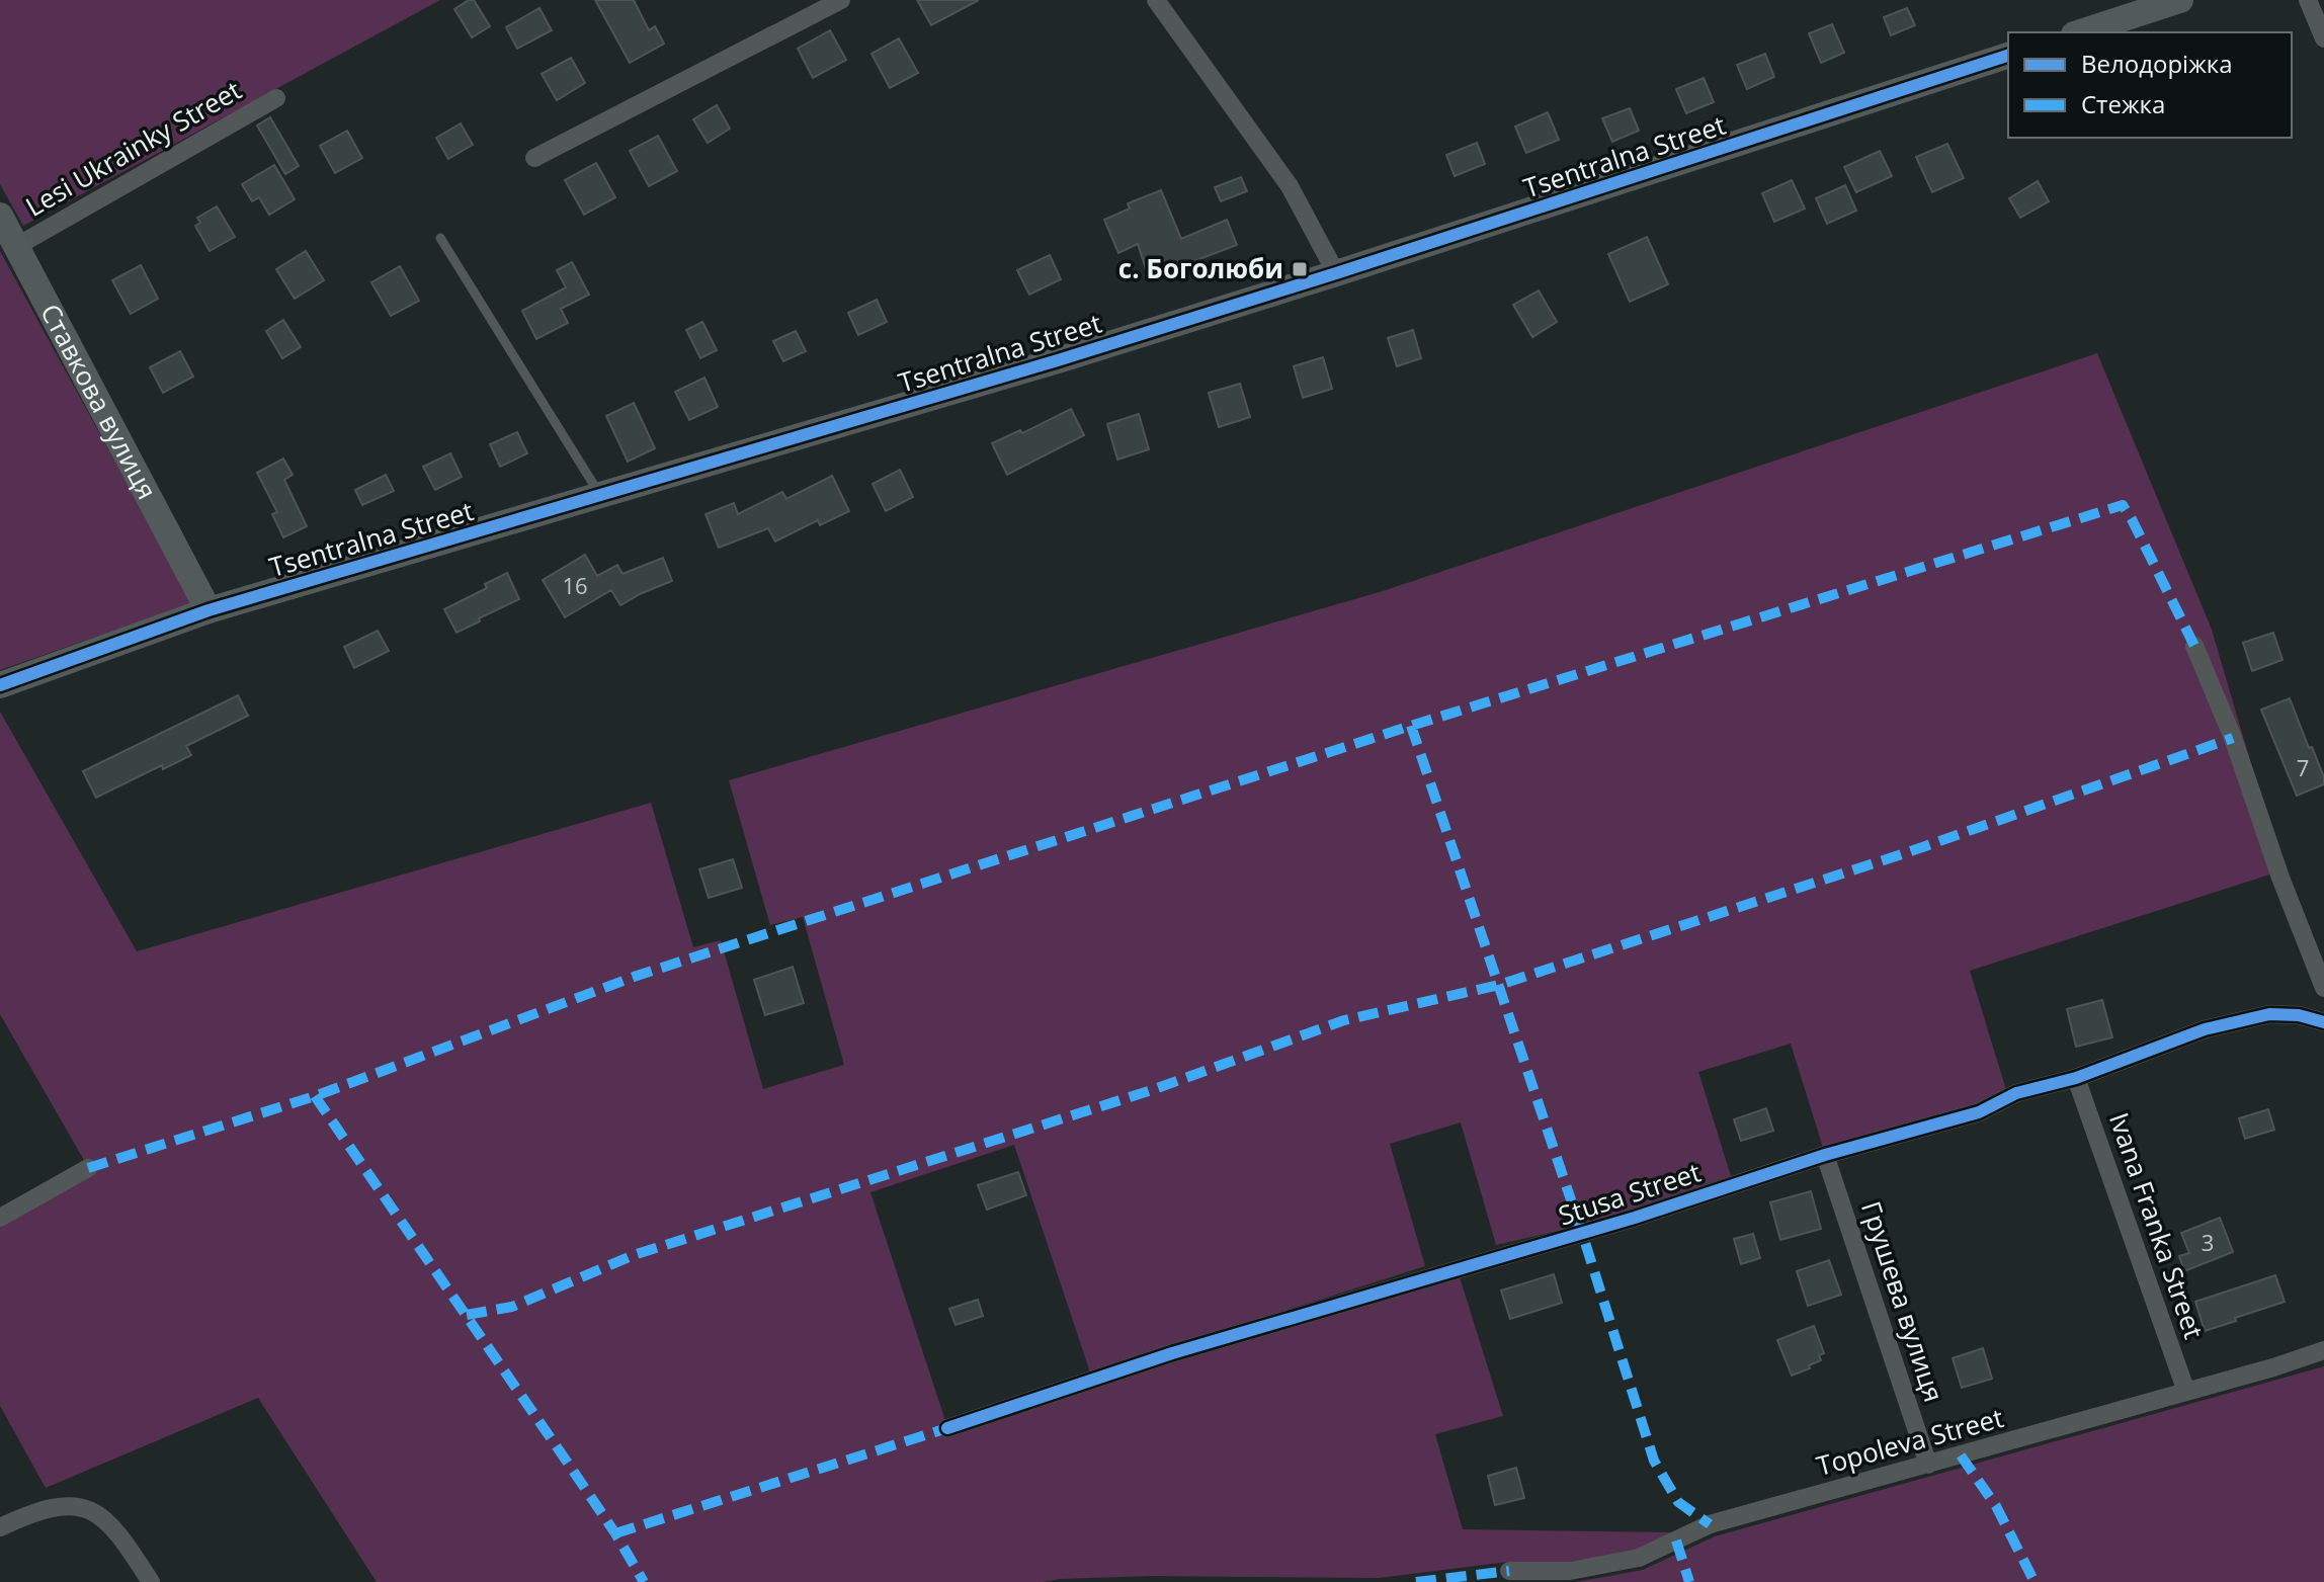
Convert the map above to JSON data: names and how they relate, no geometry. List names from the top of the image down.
{
  "streets": {
    "street": [
      "Lesi Ukrainky Street",
      "Tsentralna Street",
      "Ставкова вулиця",
      "Stusa Street",
      "Ivana Franka Street",
      "Грушева вулиця",
      "Topoleva Street"
    ]
  },
  "crossings": [
    ["Lesi Ukrainky Street", "Ставкова вулиця"],
    ["Tsentralna Street", "Ставкова вулиця"],
    ["Stusa Street", "Ivana Franka Street"],
    ["Stusa Street", "Грушева вулиця"],
    ["Ivana Franka Street", "Topoleva Street"],
    ["Грушева вулиця", "Topoleva Street"]
  ],
  "places": {
    "transit": ["с. Боголюби"]
  },
  "house_numbers": ["16", "7", "3"],
  "legend": ["Велодоріжка", "Стежка"]
}
